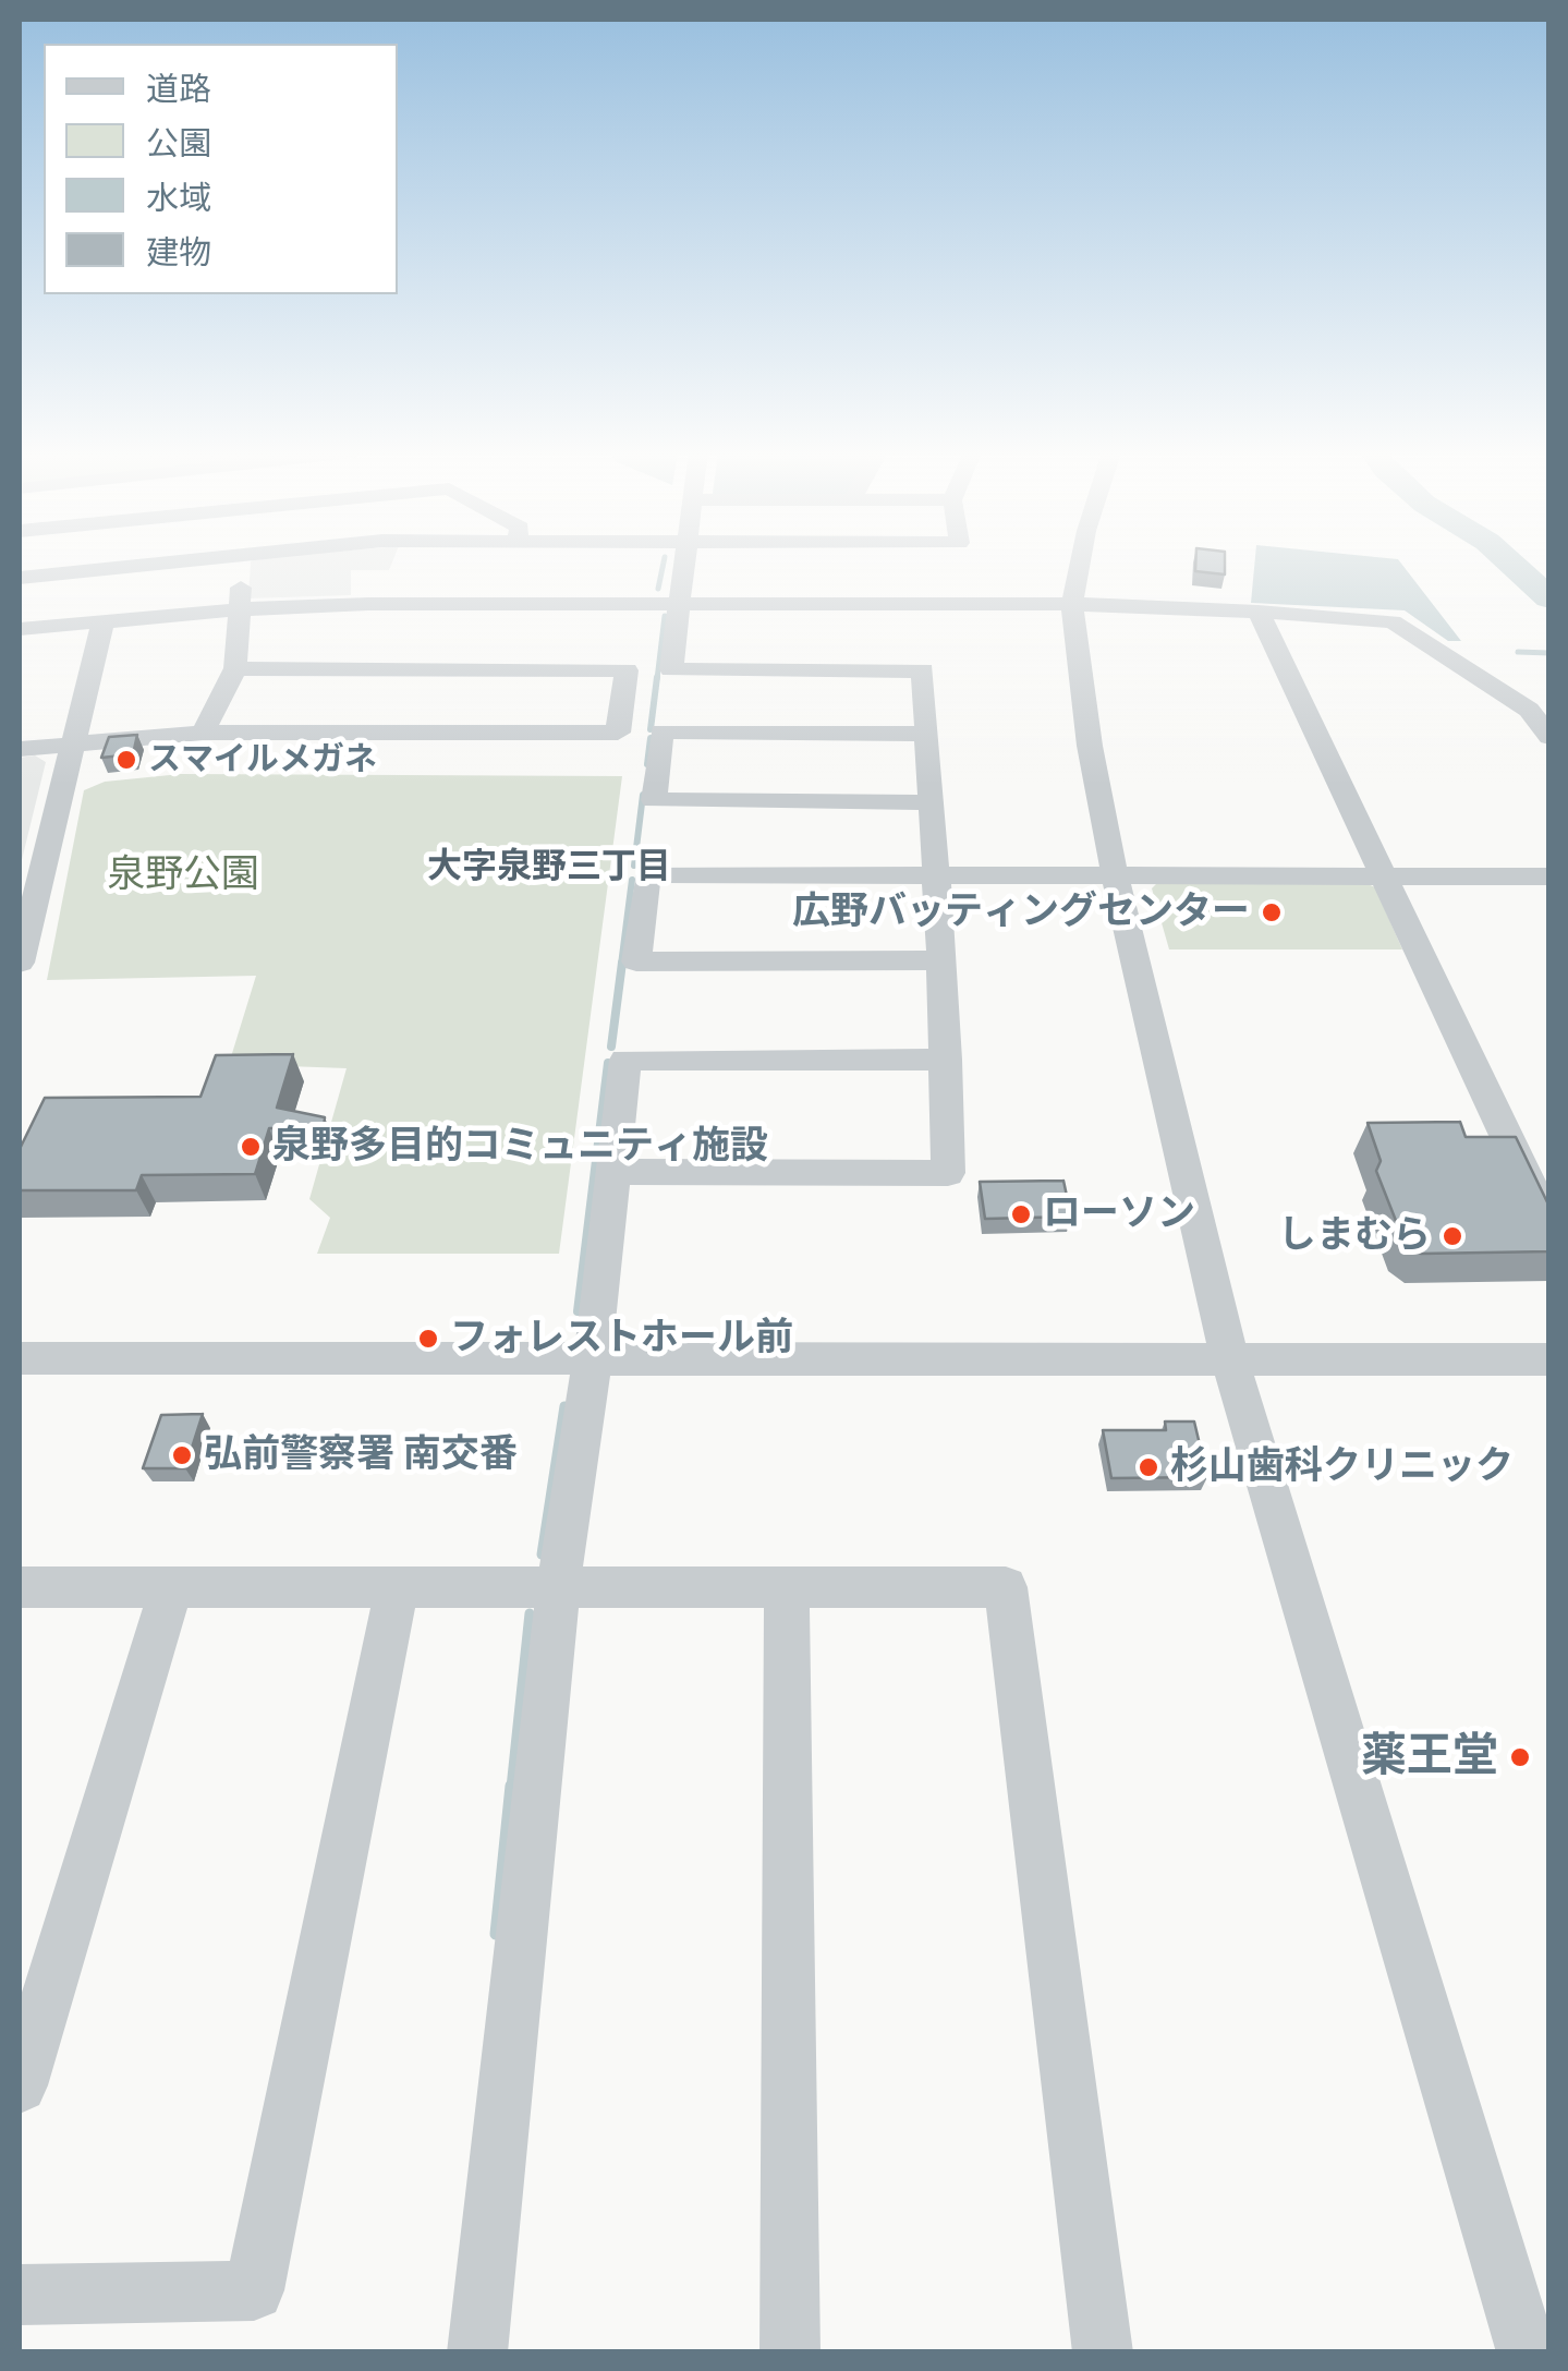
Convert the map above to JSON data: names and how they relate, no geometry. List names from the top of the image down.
{
  "districts": ["大字泉野三丁目"],
  "parks": ["泉野公園"],
  "places": [
    "スマイルメガネ",
    "広野バッティングセンター",
    "泉野多目的コミュニティ施設",
    "ローソン",
    "しまむら",
    "フォレストホール前",
    "弘前警察署 南交番",
    "杉山歯科クリニック",
    "薬王堂"
  ],
  "legend": [
    "道路",
    "公園",
    "水域",
    "建物"
  ]
}
